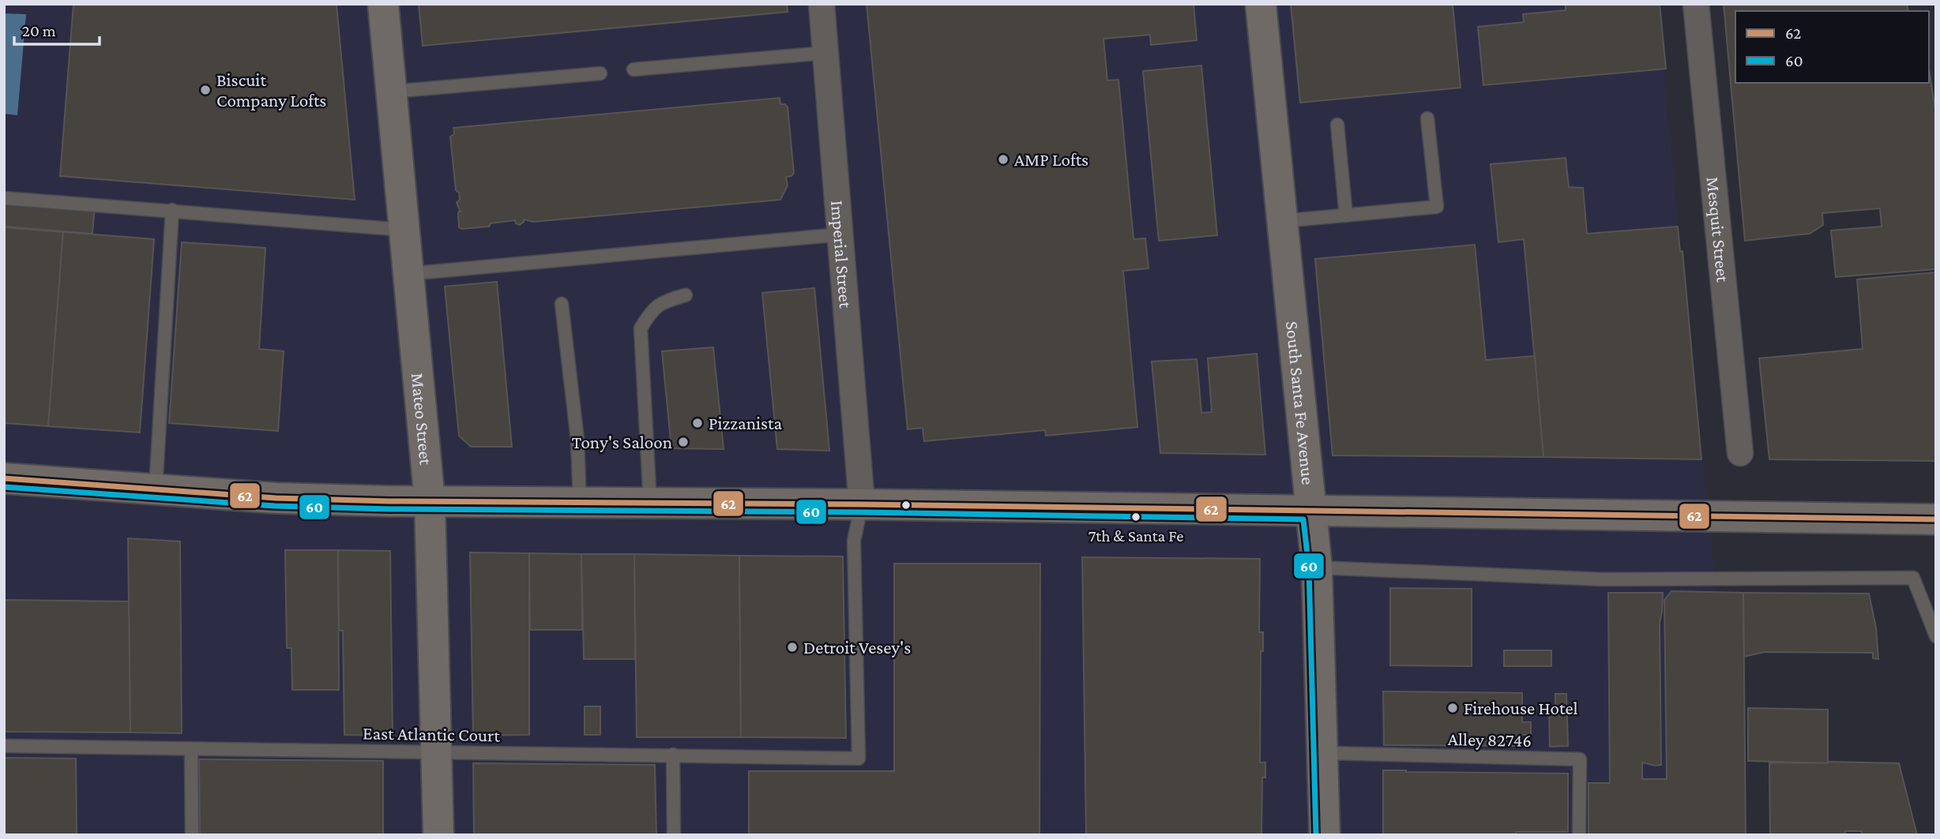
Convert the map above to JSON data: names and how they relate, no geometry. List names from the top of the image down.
{
  "streets": {
    "main road": ["South Santa Fe Avenue", "Mateo Street"],
    "street": ["Mesquit Street", "Imperial Street"],
    "lane": ["East Atlantic Court", "Alley 82746"]
  },
  "crossings": [
    ["Imperial Street", "East Atlantic Court"],
    ["South Santa Fe Avenue", "Alley 82746"],
    ["Mateo Street", "East Atlantic Court"]
  ],
  "places": [
    "Biscuit Company Lofts",
    "AMP Lofts",
    "Pizzanista",
    "Tony's Saloon",
    "7th & Santa Fe",
    "Detroit Vesey's",
    "Firehouse Hotel"
  ],
  "lines": ["transit line 62", "transit line 60"],
  "legend": ["62", "60"],
  "scale_bar": "20 m"
}
